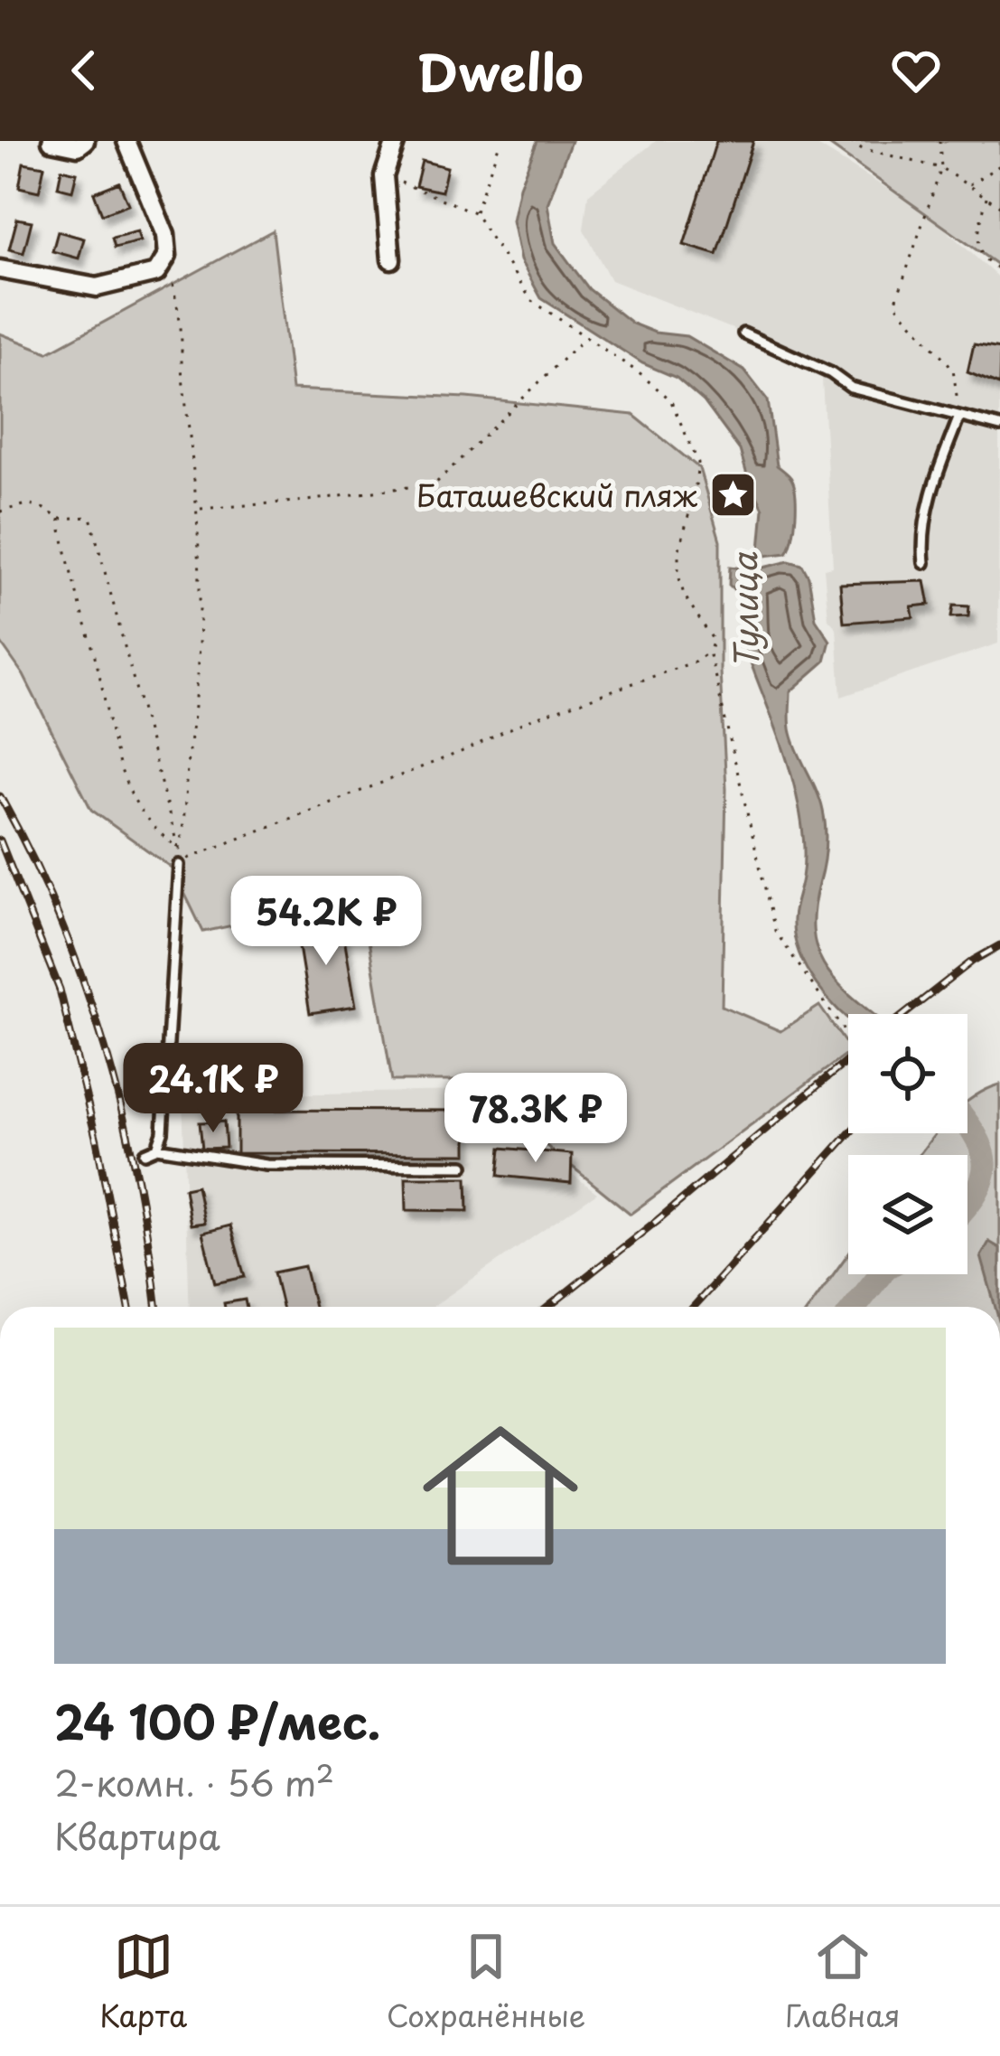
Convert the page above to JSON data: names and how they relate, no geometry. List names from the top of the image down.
{
  "water": ["Тулица"],
  "places": {
    "place": ["Баташевский пляж"]
  },
  "page": {
    "header": "Dwello",
    "price": ["54.2K ₽", "24.1K ₽", "78.3K ₽"],
    "list": [
      {
        "name": "24 100 ₽/мес.",
        "note": "2-комн. · 56 m² · Квартира"
      }
    ],
    "tabs": ["Карта", "Сохранённые", "Главная"]
  }
}
